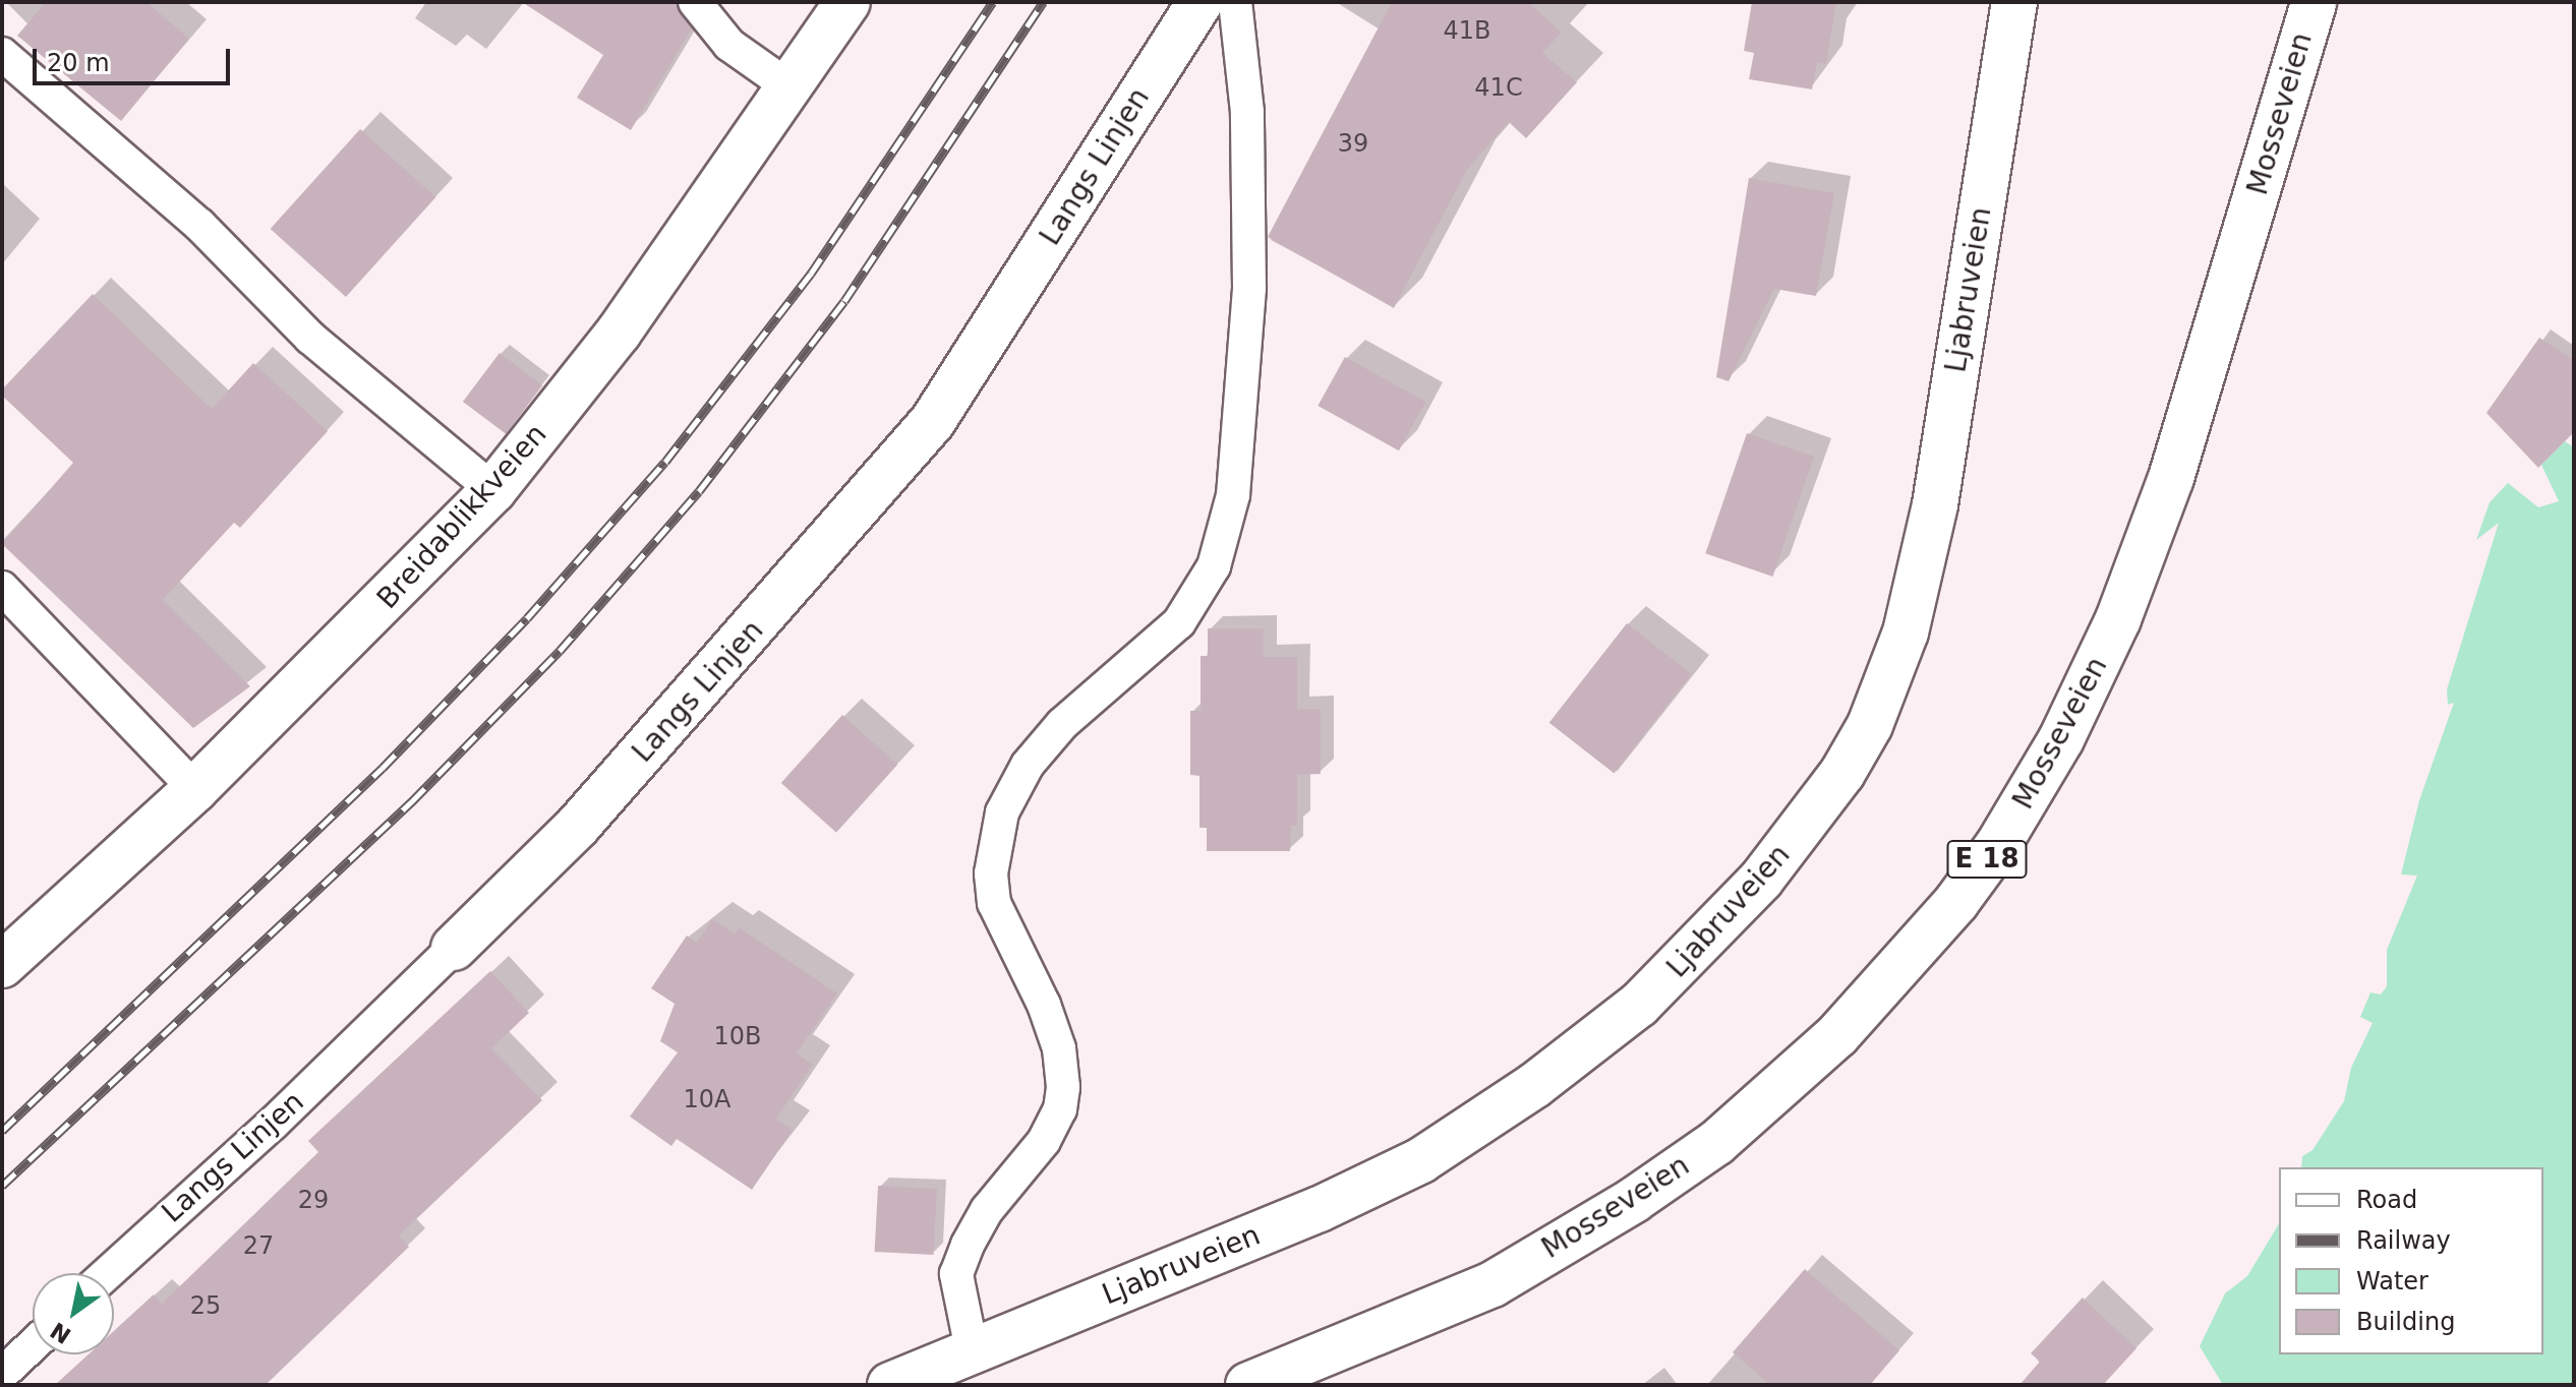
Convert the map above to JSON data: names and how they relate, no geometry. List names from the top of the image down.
{
  "streets": {
    "main road": [
      "Mosseveien",
      "Langs Linjen",
      "Ljabruveien",
      "Breidablikkveien",
      "E 18"
    ]
  },
  "house_numbers": [
    "41B",
    "41C",
    "39",
    "10B",
    "10A",
    "29",
    "27",
    "25"
  ],
  "legend": [
    "Road",
    "Railway",
    "Water",
    "Building"
  ],
  "scale_bar": "20 m",
  "north": "bottom left"
}
